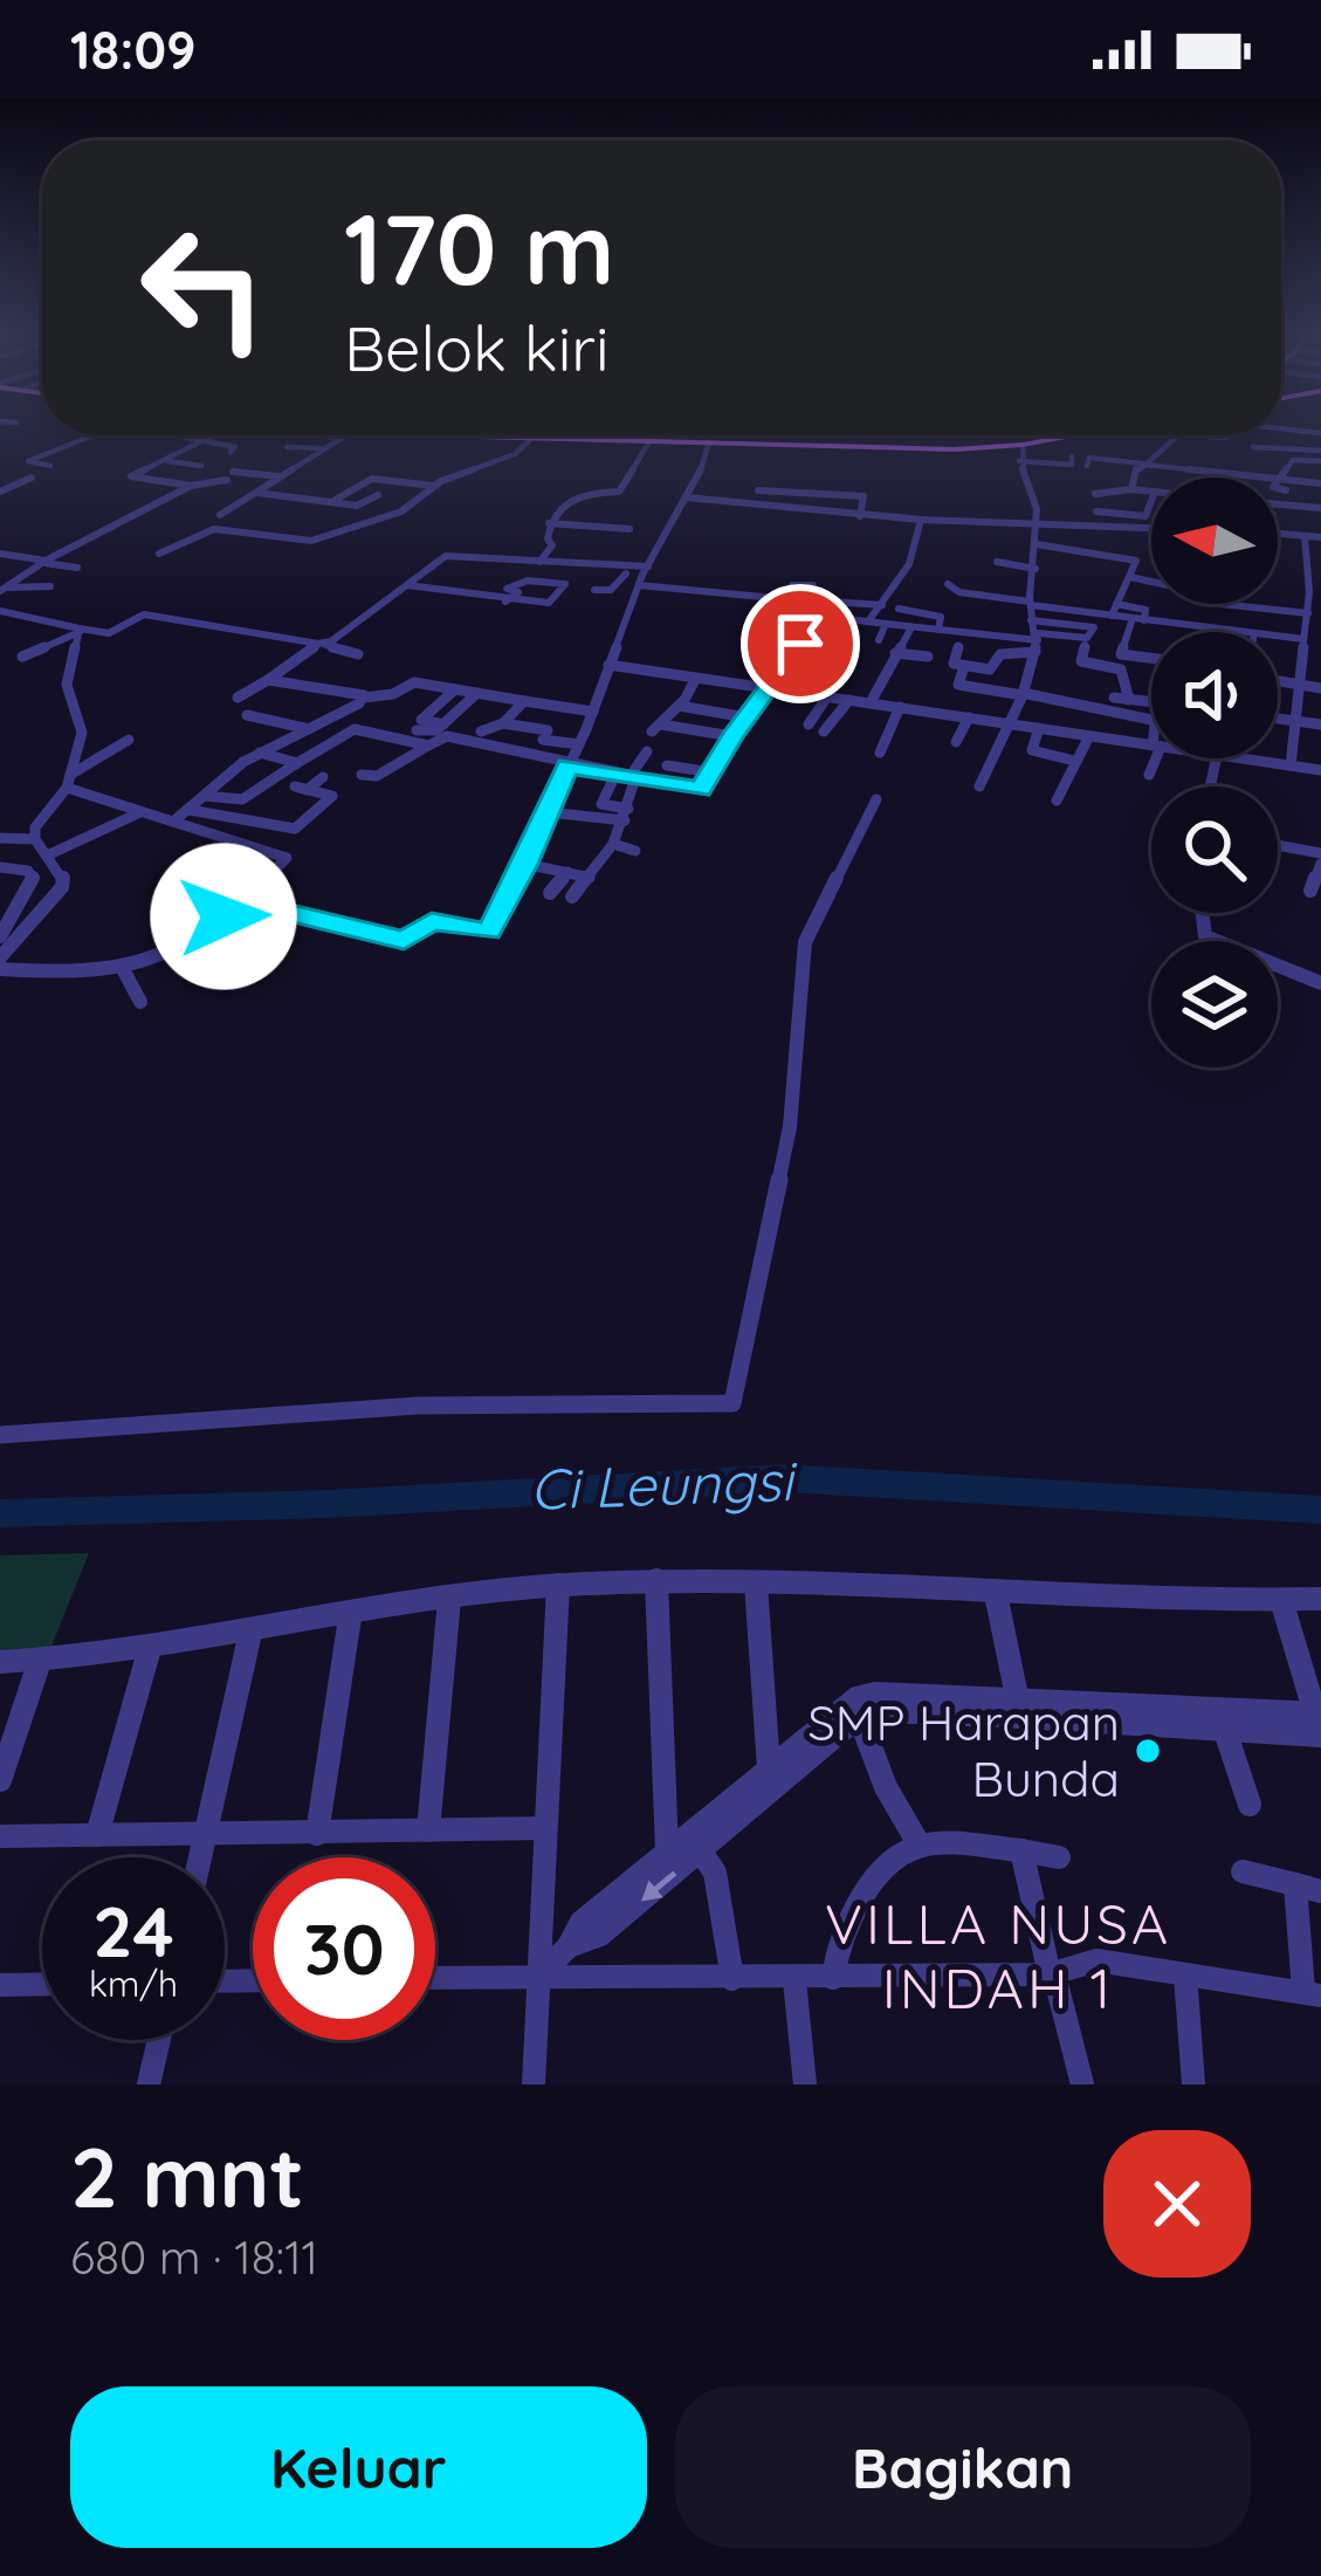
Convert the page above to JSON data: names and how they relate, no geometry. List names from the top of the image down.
{
  "districts": ["VILLA NUSA INDAH 1"],
  "water": ["Ci Leungsi"],
  "places": ["SMP Harapan Bunda"],
  "north": "left",
  "page": {
    "status": "18:09",
    "turn": ["170 m", "Belok kiri"],
    "speed": "24 km/h",
    "limit": "30",
    "heading": ["2 mnt", "680 m · 18:11"],
    "buttons": ["Keluar", "Bagikan"]
  }
}
